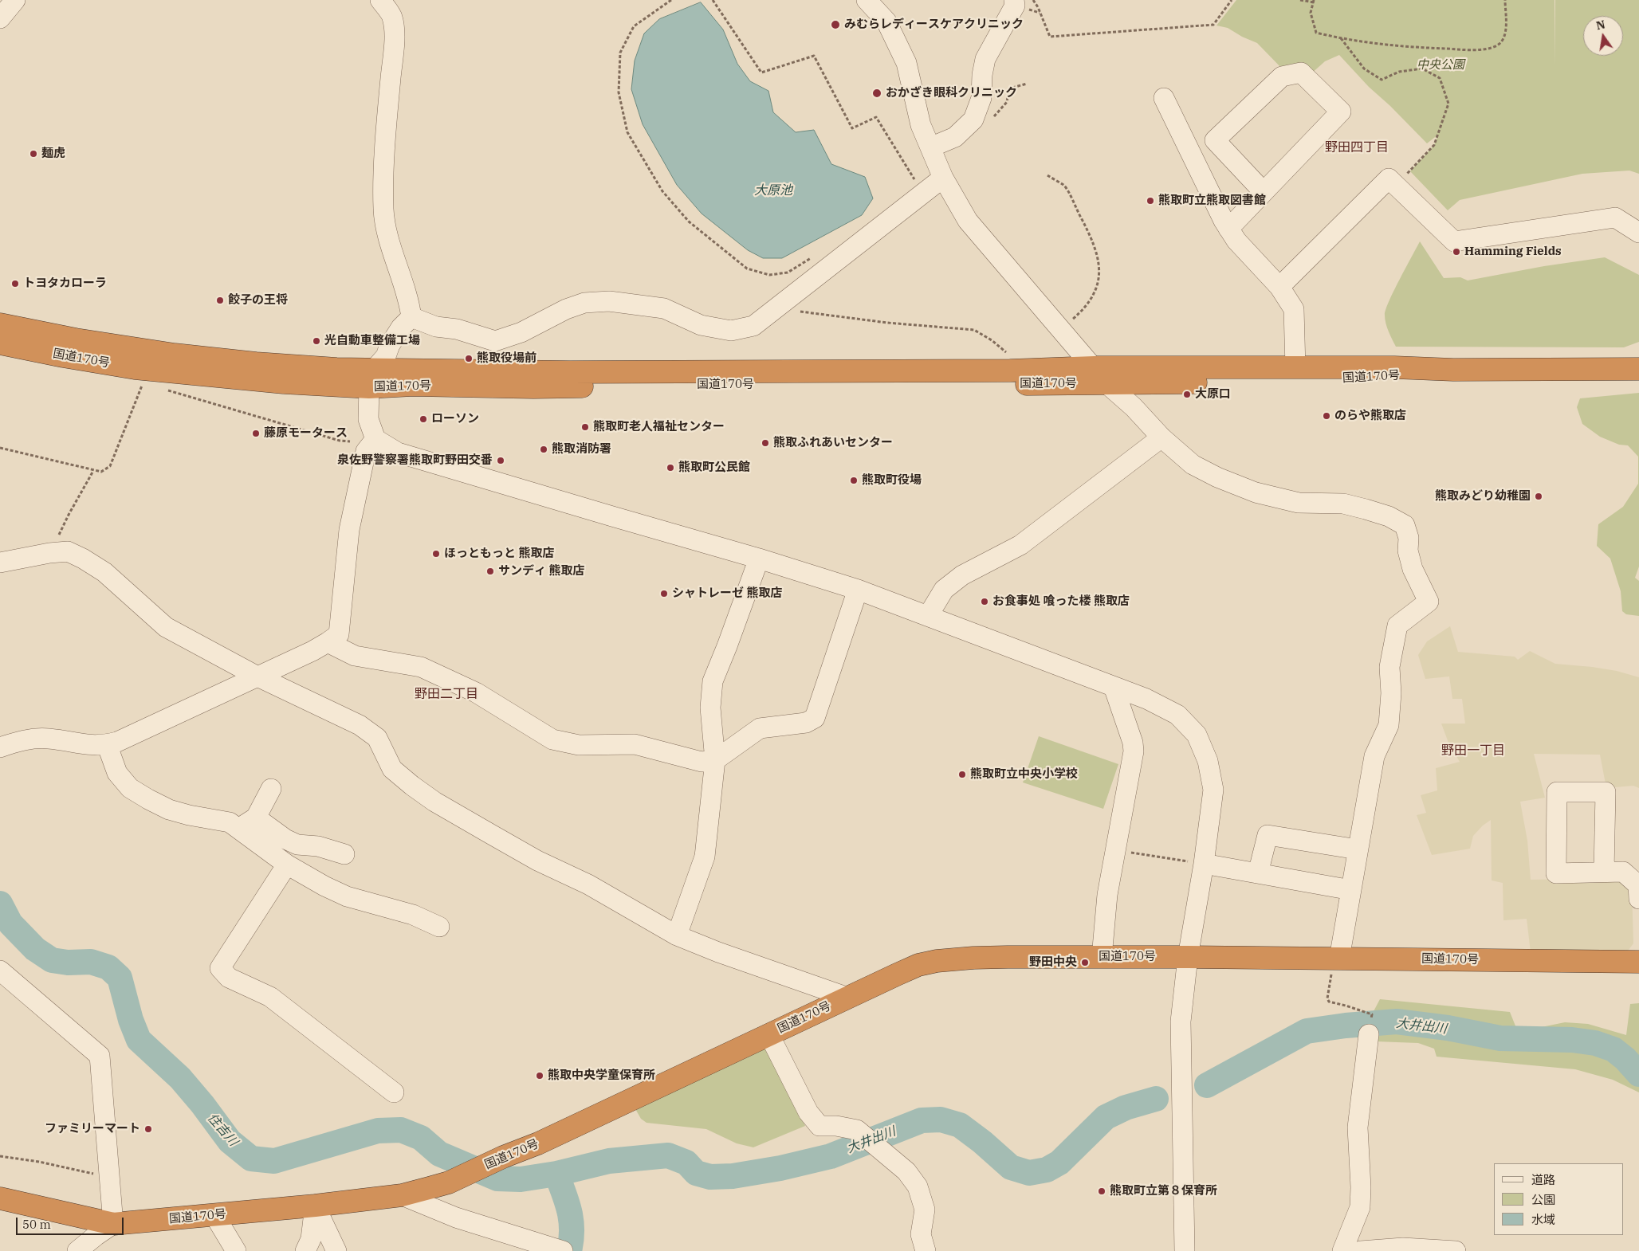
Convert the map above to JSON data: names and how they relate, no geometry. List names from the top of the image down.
{
  "streets": {
    "highway": ["国道170号"]
  },
  "districts": ["野田四丁目", "野田二丁目", "野田一丁目"],
  "water": ["大原池", "大井出川", "住吉川"],
  "parks": ["中央公園"],
  "places": [
    "みむらレディースケアクリニック",
    "おかざき眼科クリニック",
    "麺虎",
    "熊取町立熊取図書館",
    "Hamming Fields",
    "トヨタカローラ",
    "餃子の王将",
    "光自動車整備工場",
    "熊取役場前",
    "大原口",
    "のらや熊取店",
    "ローソン",
    "熊取町老人福祉センター",
    "藤原モータース",
    "熊取ふれあいセンター",
    "熊取消防署",
    "泉佐野警察署熊取町野田交番",
    "熊取町公民館",
    "熊取町役場",
    "熊取みどり幼稚園",
    "ほっともっと 熊取店",
    "サンディ 熊取店",
    "シャトレーゼ 熊取店",
    "お食事処 喰った楼 熊取店",
    "熊取町立中央小学校",
    "野田中央",
    "熊取中央学童保育所",
    "ファミリーマート",
    "熊取町立第８保育所"
  ],
  "legend": ["道路", "公園", "水域"],
  "scale_bar": "50 m",
  "north": "top"
}
